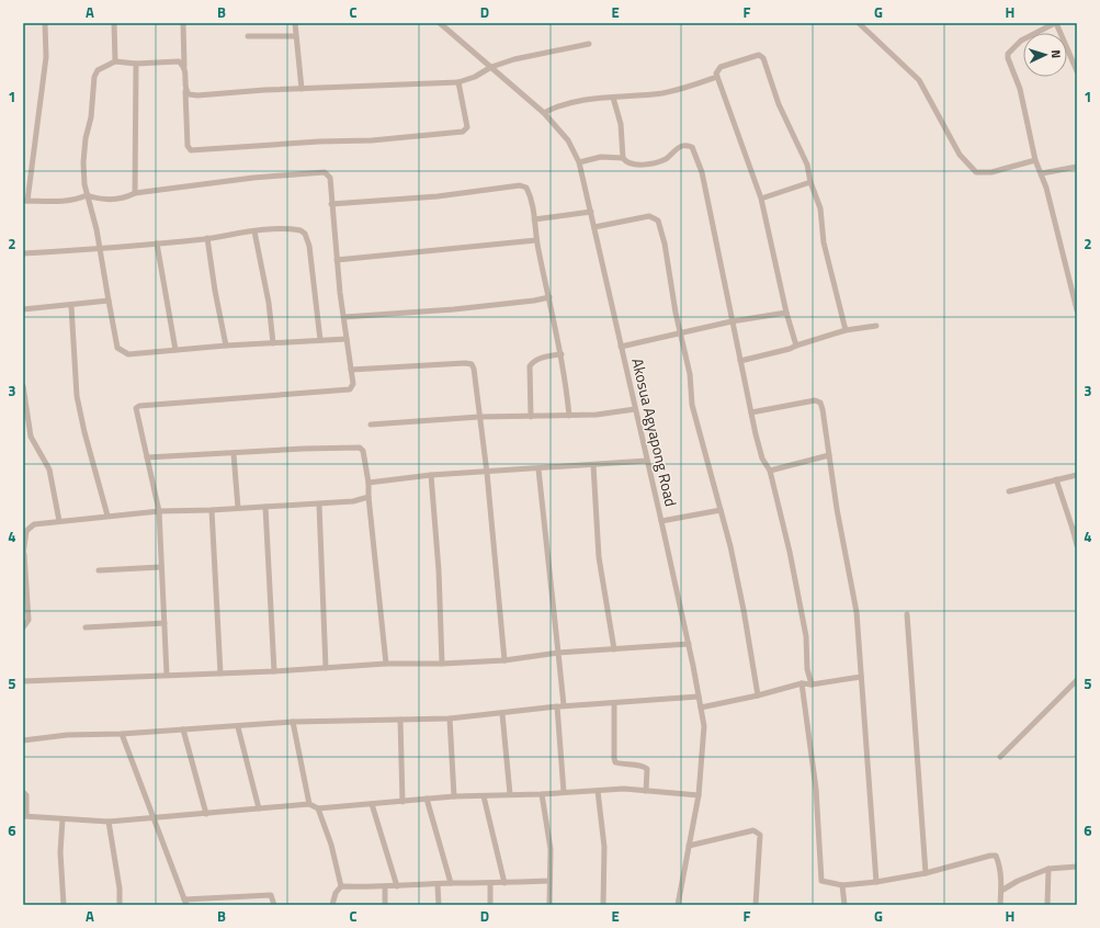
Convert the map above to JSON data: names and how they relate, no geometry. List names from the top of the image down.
{
  "streets": {
    "street": ["Akosua Agyapong Road"]
  },
  "north": "right",
  "grid": {
    "columns": [
      "A",
      "B",
      "C",
      "D",
      "E",
      "F",
      "G",
      "H"
    ],
    "rows": [
      "1",
      "2",
      "3",
      "4",
      "5",
      "6"
    ]
  }
}
